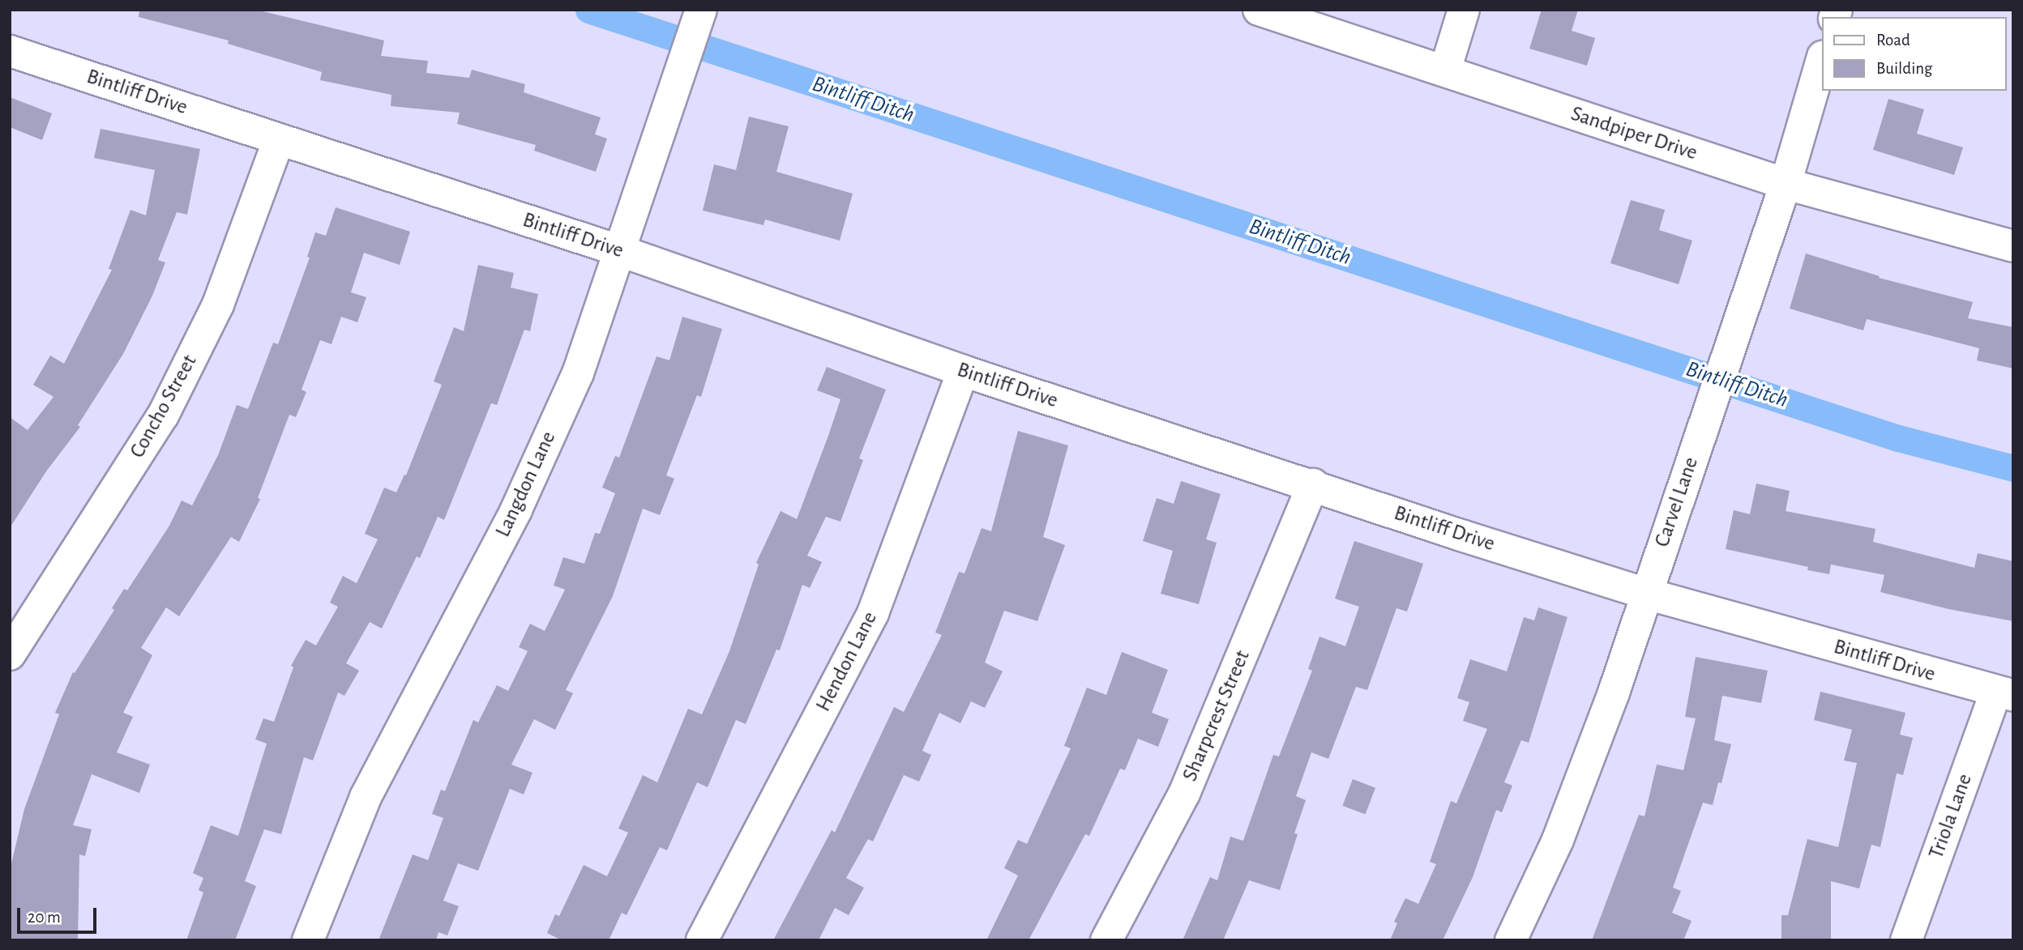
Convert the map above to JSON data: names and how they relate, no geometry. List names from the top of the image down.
{
  "streets": {
    "street": [
      "Bintliff Drive",
      "Sandpiper Drive",
      "Concho Street",
      "Langdon Lane",
      "Carvel Lane",
      "Hendon Lane",
      "Sharpcrest Street",
      "Triola Lane"
    ]
  },
  "crossings": [
    ["Bintliff Drive", "Concho Street"],
    ["Bintliff Drive", "Langdon Lane"],
    ["Bintliff Drive", "Carvel Lane"],
    ["Bintliff Drive", "Hendon Lane"],
    ["Bintliff Drive", "Sharpcrest Street"],
    ["Bintliff Drive", "Triola Lane"],
    ["Sandpiper Drive", "Carvel Lane"]
  ],
  "water": ["Bintliff Ditch"],
  "legend": ["Road", "Building"],
  "scale_bar": "20 m"
}
